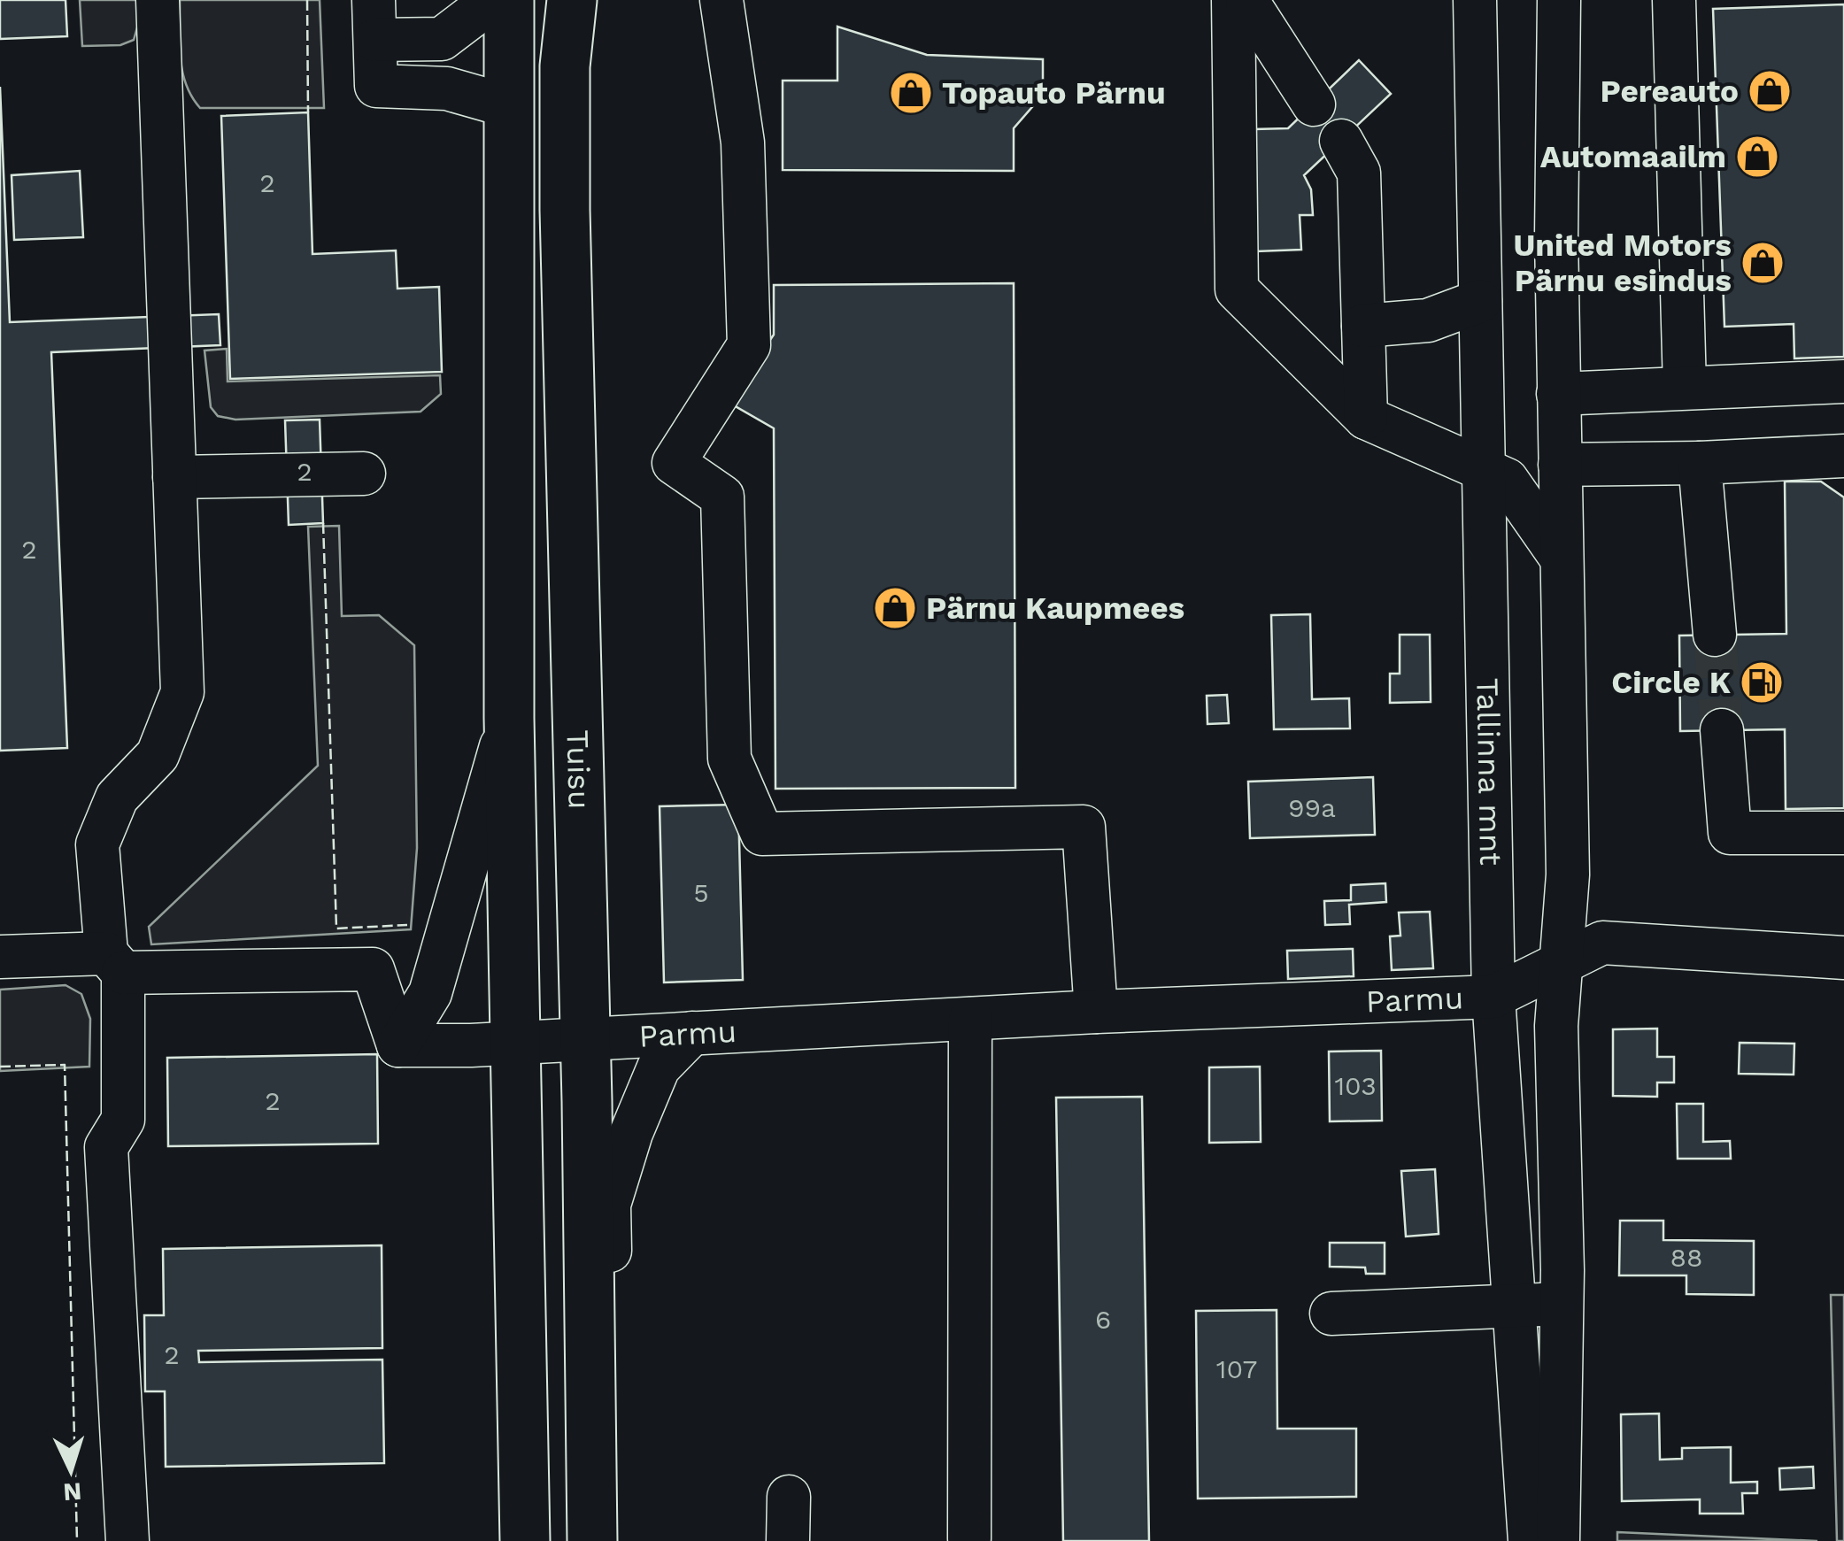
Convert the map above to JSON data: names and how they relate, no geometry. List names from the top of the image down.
{
  "streets": {
    "highway": ["Tuisu"],
    "street": ["Tallinna mnt", "Parmu"]
  },
  "crossings": [
    ["Tuisu", "Parmu"],
    ["Tallinna mnt", "Parmu"]
  ],
  "places": {
    "shop": [
      "Pereauto",
      "Topauto Pärnu",
      "Automaailm",
      "United Motors Pärnu esindus",
      "Pärnu Kaupmees"
    ],
    "fuel station": ["Circle K"]
  },
  "house_numbers": [
    "2",
    "2",
    "2",
    "99a",
    "5",
    "103",
    "2",
    "88",
    "6",
    "2",
    "107"
  ],
  "north": "bottom"
}
